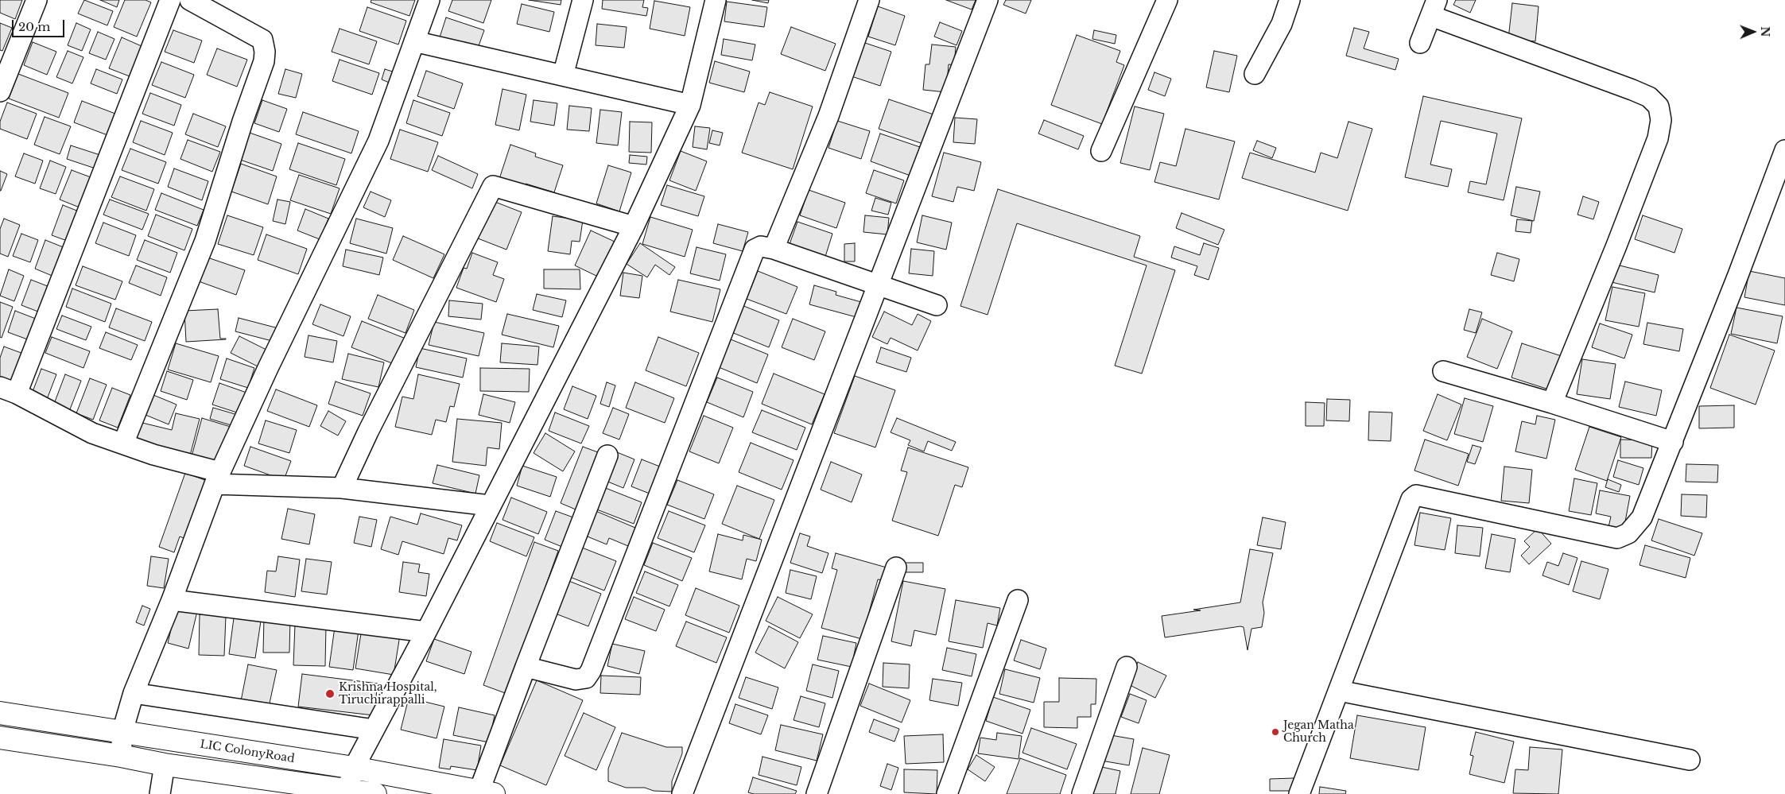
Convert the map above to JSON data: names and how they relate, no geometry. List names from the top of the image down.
{
  "streets": {
    "main road": ["LIC ColonyRoad"]
  },
  "places": ["Krishna Hospital, Tiruchirappalli", "Jegan Matha Church"],
  "scale_bar": "20 m",
  "north": "right"
}
